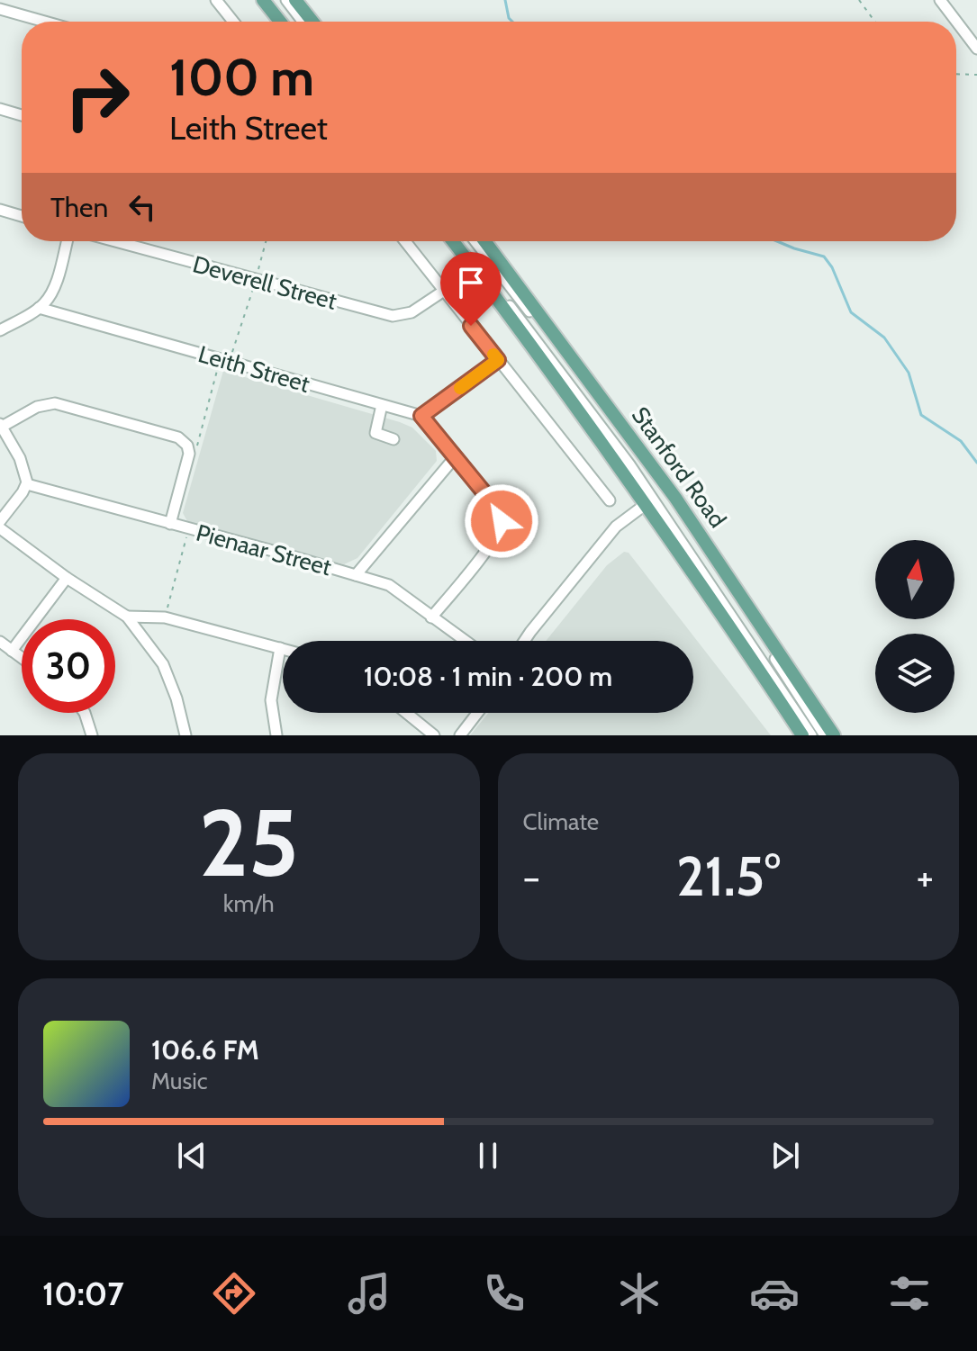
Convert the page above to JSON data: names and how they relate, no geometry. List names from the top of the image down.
{
  "streets": {
    "main road": ["Stanford Road"],
    "street": ["Deverell Street", "Leith Street", "Pienaar Street"]
  },
  "north": "top",
  "page": {
    "turn": ["100 m", "Leith Street"],
    "then": "Then",
    "limit": "30",
    "trip": "10:08 · 1 min · 200 m",
    "tile": [
      ["25", "km/h"],
      "Climate"
    ],
    "heat": ["−", "21.5°", "+"],
    "song": ["106.6 FM", "Music"],
    "tabs": "10:07"
  }
}
